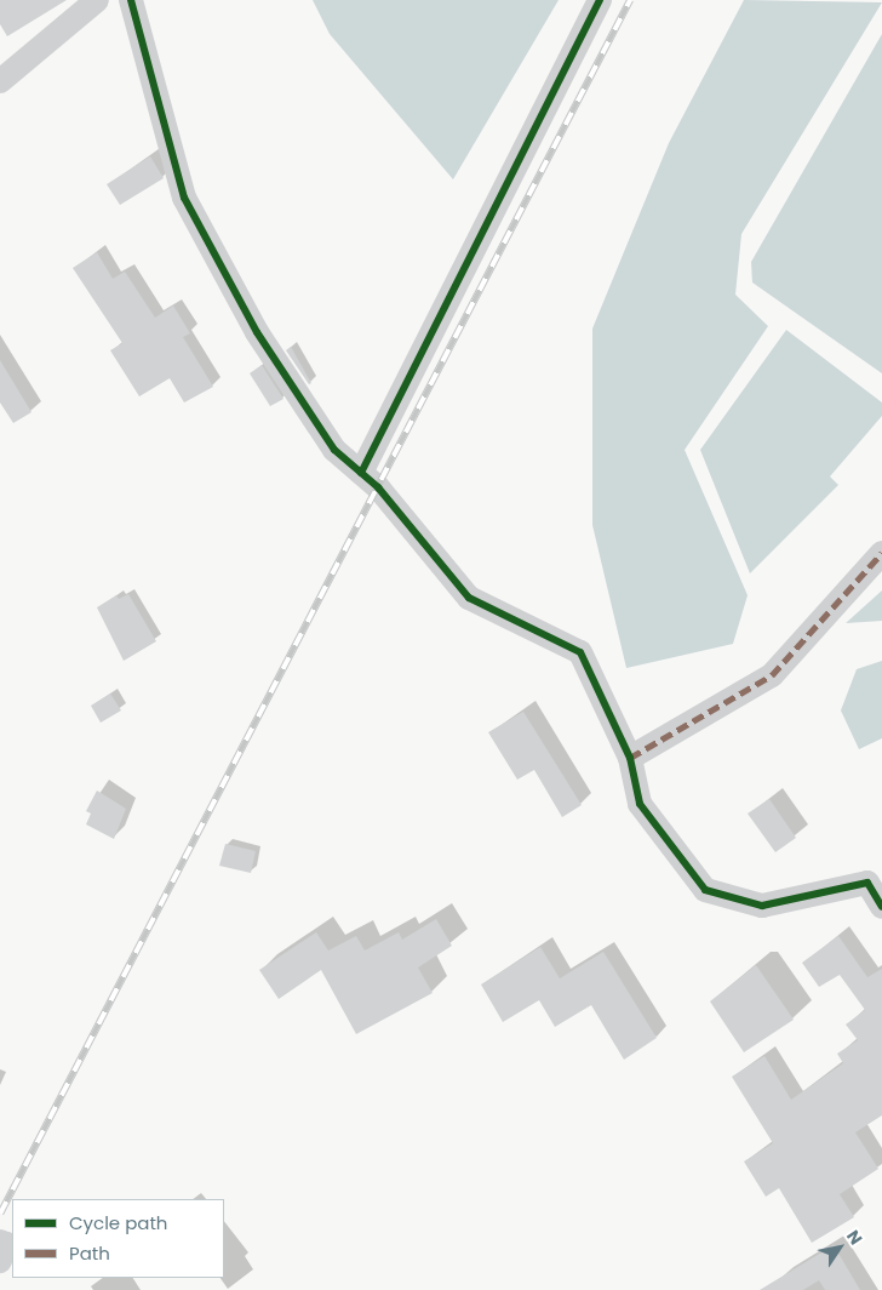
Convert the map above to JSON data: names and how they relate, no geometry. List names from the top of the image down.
{
  "legend": ["Cycle path", "Path"],
  "north": "top right"
}
